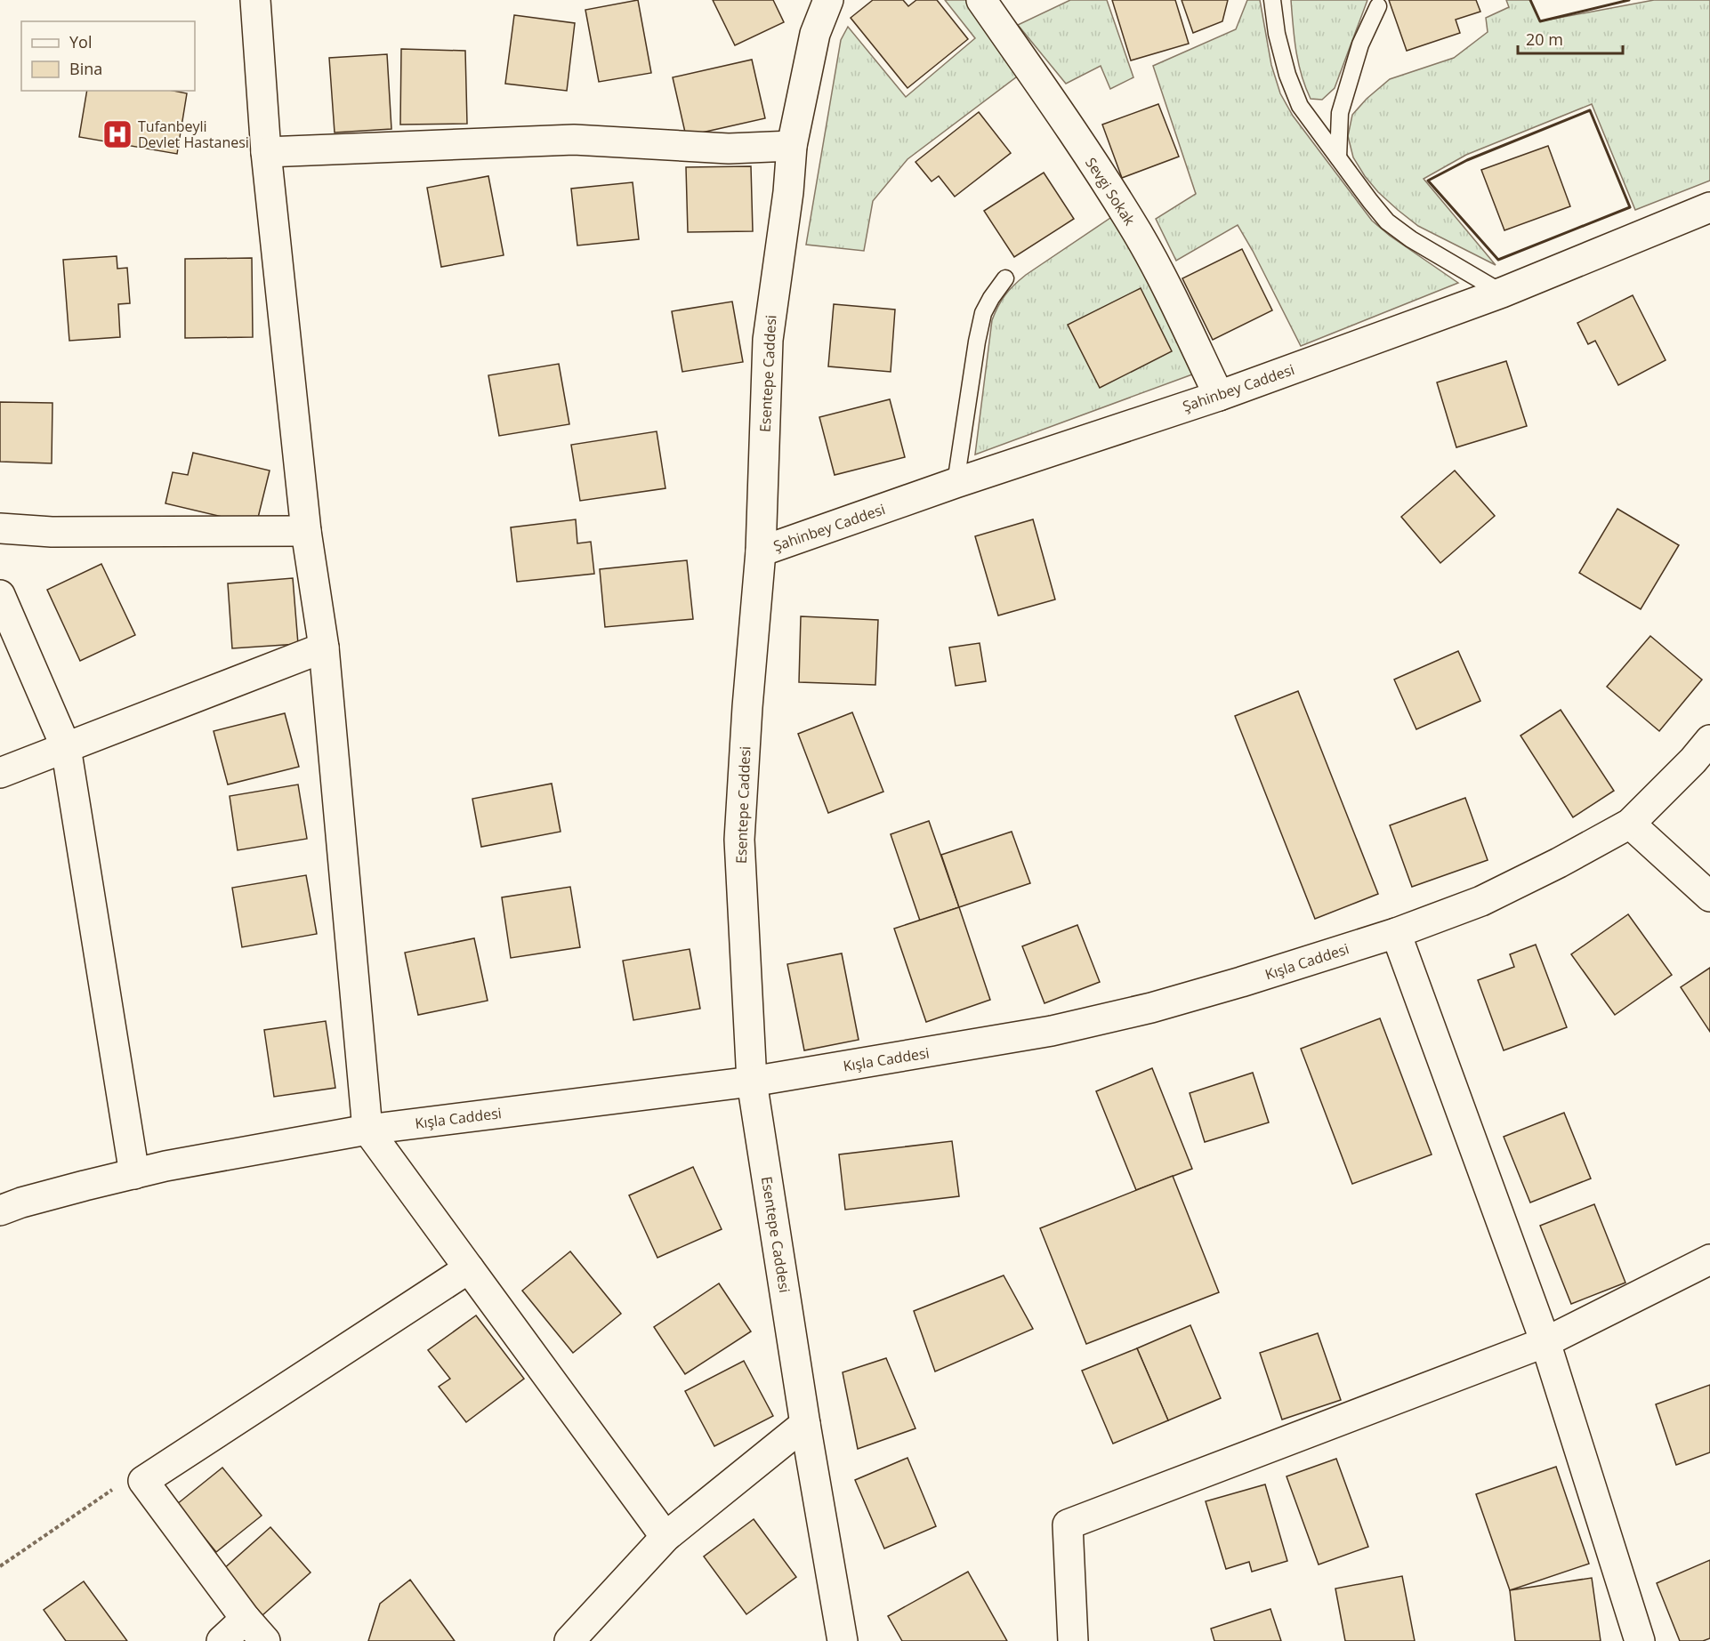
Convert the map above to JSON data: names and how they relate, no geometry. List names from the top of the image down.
{
  "streets": {
    "street": [
      "Sevgi Sokak",
      "Esentepe Caddesi",
      "Şahinbey Caddesi",
      "Kışla Caddesi"
    ]
  },
  "crossings": [
    ["Sevgi Sokak", "Şahinbey Caddesi"],
    ["Esentepe Caddesi", "Şahinbey Caddesi"],
    ["Esentepe Caddesi", "Kışla Caddesi"]
  ],
  "places": {
    "hospital": ["Tufanbeyli Devlet Hastanesi"]
  },
  "legend": ["Yol", "Bina"],
  "scale_bar": "20 m"
}
